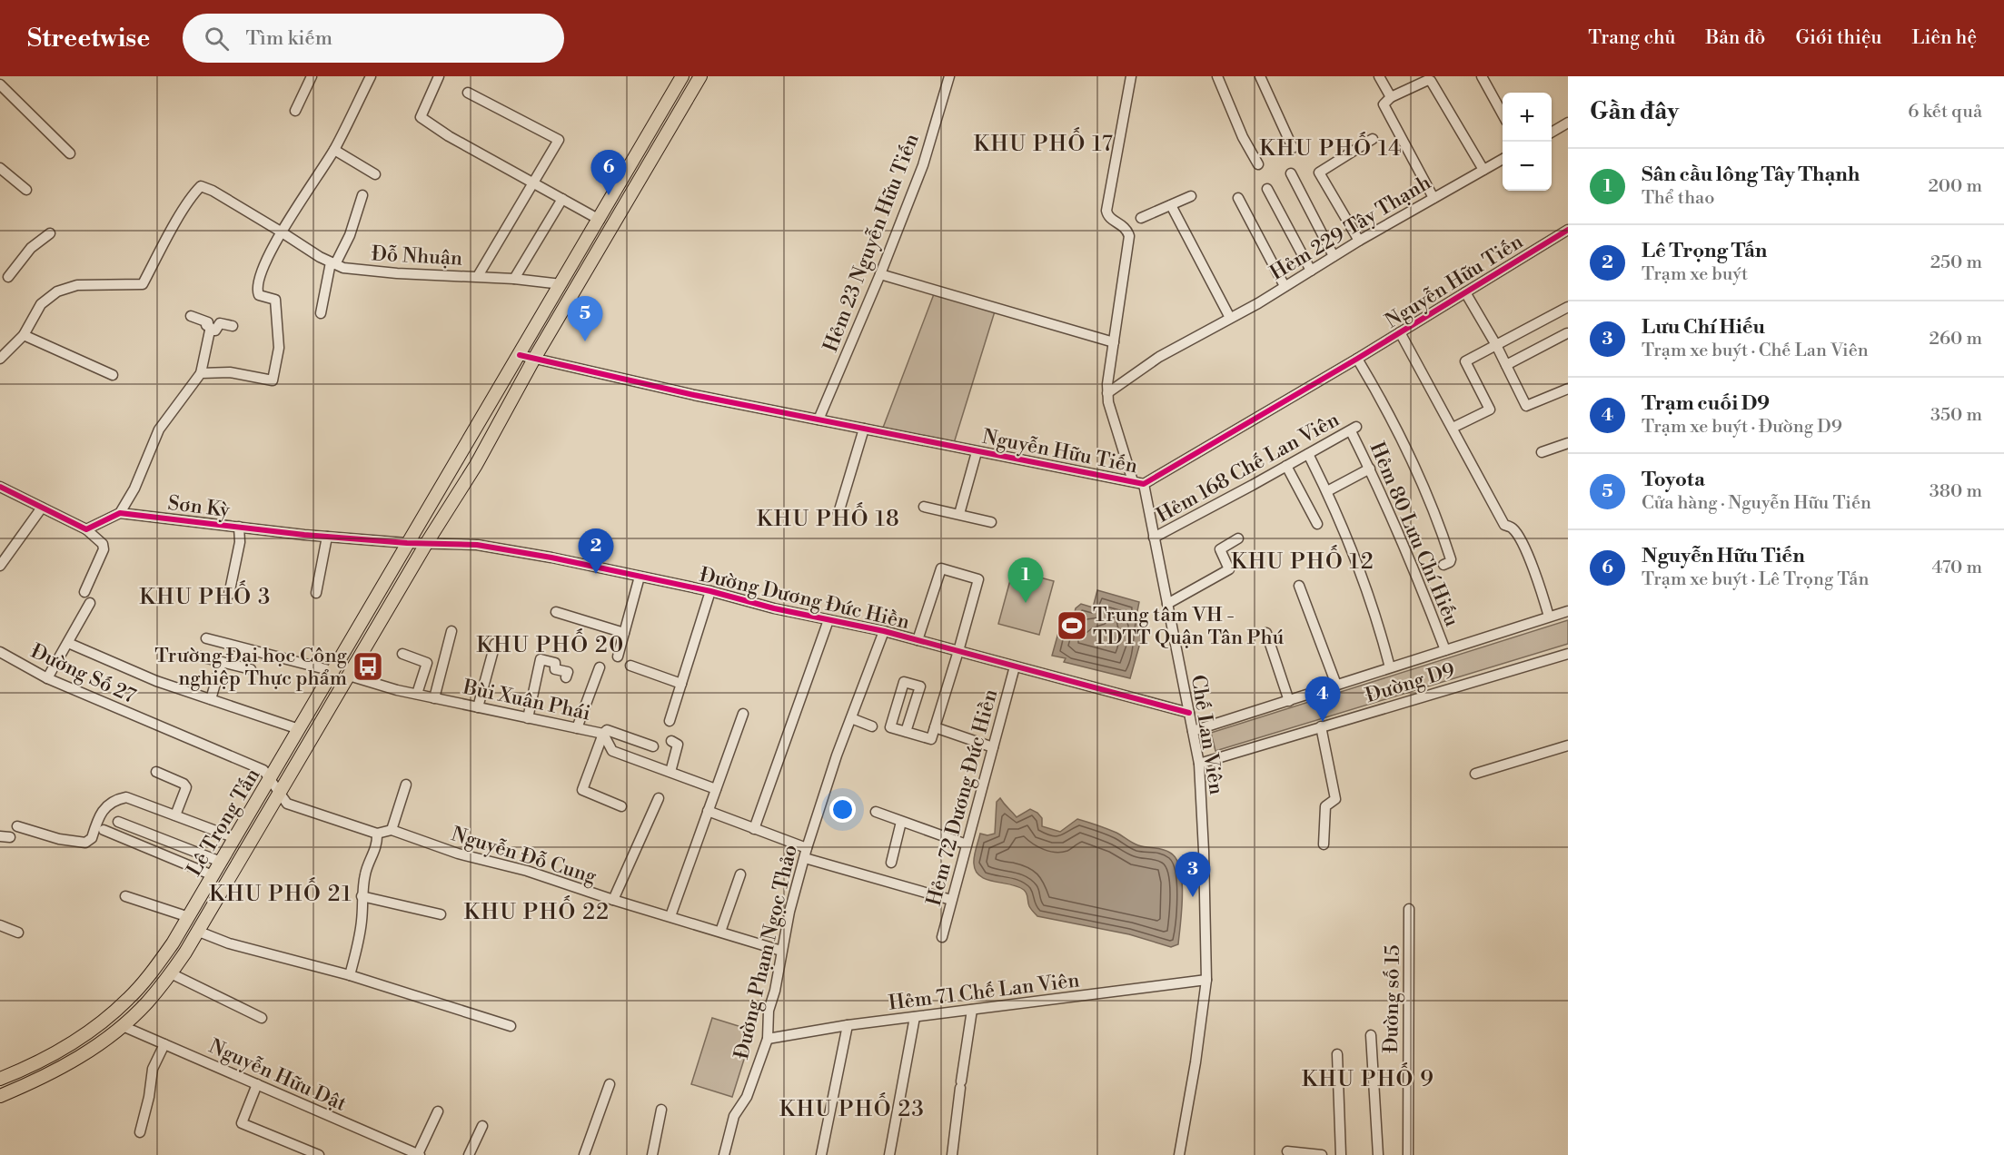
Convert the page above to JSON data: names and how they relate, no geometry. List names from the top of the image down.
{
  "streets": {
    "main road": ["Lê Trọng Tấn"],
    "street": [
      "Hẻm 229 Tây Thạnh",
      "Hẻm 23 Nguyễn Hữu Tiến",
      "Đỗ Nhuận",
      "Nguyễn Hữu Tiến",
      "Hẻm 168 Chế Lan Viên",
      "Sơn Kỳ",
      "Hẻm 80 Lưu Chí Hiếu",
      "Đường Dương Đức Hiền",
      "Đường Số 27",
      "Đường D9",
      "Bùi Xuân Phái",
      "Chế Lan Viên",
      "Hẻm 72 Dương Đức Hiền",
      "Nguyễn Đỗ Cung",
      "Đường Phạm Ngọc Thảo",
      "Hẻm 71 Chế Lan Viên",
      "Đường số 15",
      "Nguyễn Hữu Dật"
    ]
  },
  "crossings": [
    ["Hẻm 23 Nguyễn Hữu Tiến", "Nguyễn Hữu Tiến"],
    ["Đỗ Nhuận", "Lê Trọng Tấn"],
    ["Nguyễn Hữu Tiến", "Chế Lan Viên"],
    ["Nguyễn Hữu Tiến", "Lê Trọng Tấn"],
    ["Hẻm 168 Chế Lan Viên", "Hẻm 80 Lưu Chí Hiếu"],
    ["Hẻm 168 Chế Lan Viên", "Chế Lan Viên"],
    ["Sơn Kỳ", "Đường Dương Đức Hiền"],
    ["Sơn Kỳ", "Lê Trọng Tấn"],
    ["Đường Dương Đức Hiền", "Chế Lan Viên"],
    ["Đường Dương Đức Hiền", "Hẻm 72 Dương Đức Hiền"],
    ["Đường Dương Đức Hiền", "Lê Trọng Tấn"],
    ["Đường Dương Đức Hiền", "Đường Phạm Ngọc Thảo"],
    ["Đường Số 27", "Lê Trọng Tấn"],
    ["Đường D9", "Chế Lan Viên"],
    ["Bùi Xuân Phái", "Lê Trọng Tấn"],
    ["Chế Lan Viên", "Hẻm 71 Chế Lan Viên"],
    ["Lê Trọng Tấn", "Nguyễn Hữu Dật"],
    ["Nguyễn Đỗ Cung", "Đường Phạm Ngọc Thảo"],
    ["Đường Phạm Ngọc Thảo", "Hẻm 71 Chế Lan Viên"]
  ],
  "districts": [
    "KHU PHỐ 17",
    "KHU PHỐ 14",
    "KHU PHỐ 18",
    "KHU PHỐ 12",
    "KHU PHỐ 3",
    "KHU PHỐ 20",
    "KHU PHỐ 21",
    "KHU PHỐ 22",
    "KHU PHỐ 9",
    "KHU PHỐ 23"
  ],
  "places": {
    "sports": ["Trung tâm VH - TDTT Quận Tân Phú"],
    "bus stop": ["Trường Đại học Công nghiệp Thực phẩm"]
  },
  "page": {
    "header": "Streetwise",
    "search": "Tìm kiếm",
    "nav": [
      "Trang chủ",
      "Bản đồ",
      "Giới thiệu",
      "Liên hệ"
    ],
    "heading": ["Gần đây", "6 kết quả"],
    "map_buttons": ["+", "−"],
    "list": [
      {
        "mark": "1",
        "name": "Sân cầu lông Tây Thạnh",
        "note": "Thể thao",
        "value": "200 m"
      },
      {
        "mark": "2",
        "name": "Lê Trọng Tấn",
        "note": "Trạm xe buýt",
        "value": "250 m"
      },
      {
        "mark": "3",
        "name": "Lưu Chí Hiếu",
        "note": "Trạm xe buýt · Chế Lan Viên",
        "value": "260 m"
      },
      {
        "mark": "4",
        "name": "Trạm cuối D9",
        "note": "Trạm xe buýt · Đường D9",
        "value": "350 m"
      },
      {
        "mark": "5",
        "name": "Toyota",
        "note": "Cửa hàng · Nguyễn Hữu Tiến",
        "value": "380 m"
      },
      {
        "mark": "6",
        "name": "Nguyễn Hữu Tiến",
        "note": "Trạm xe buýt · Lê Trọng Tấn",
        "value": "470 m"
      }
    ],
    "pins": [
      "6",
      "5",
      "2",
      "1",
      "4",
      "3"
    ]
  }
}
